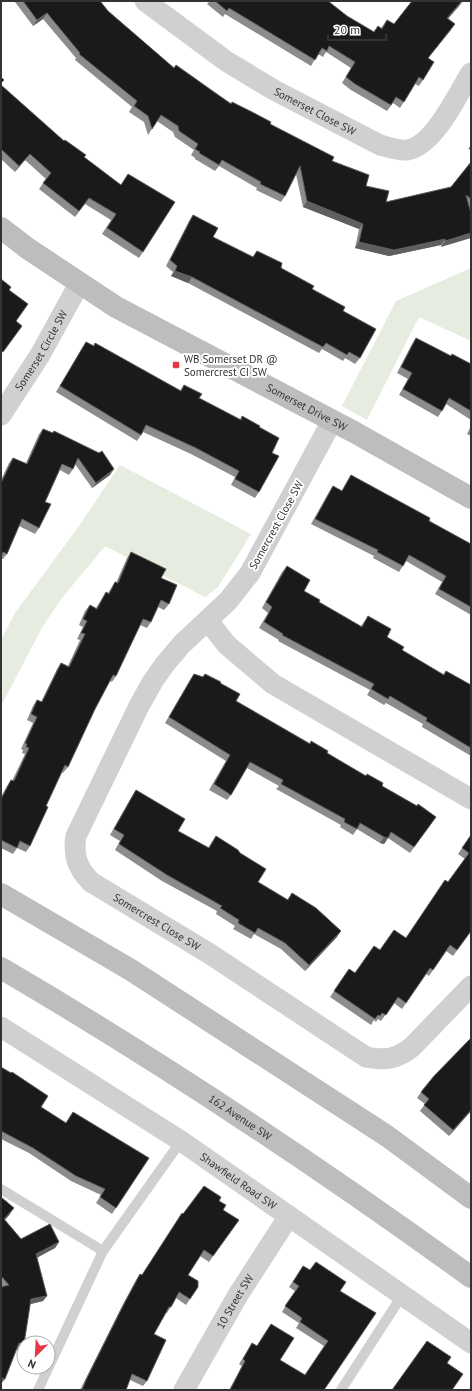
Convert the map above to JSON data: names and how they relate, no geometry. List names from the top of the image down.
{
  "streets": {
    "main road": ["Somerset Drive SW", "162 Avenue SW"],
    "street": [
      "Somerset Close SW",
      "Somerset Circle SW",
      "Somercrest Close SW",
      "Shawfield Road SW",
      "10 Street SW"
    ]
  },
  "crossings": [
    ["Somerset Circle SW", "Somerset Drive SW"],
    ["Somerset Drive SW", "Somercrest Close SW"],
    ["Shawfield Road SW", "10 Street SW"]
  ],
  "places": {
    "transit": ["WB Somerset DR @ Somercrest CI SW"]
  },
  "scale_bar": "20 m",
  "north": "bottom left"
}
